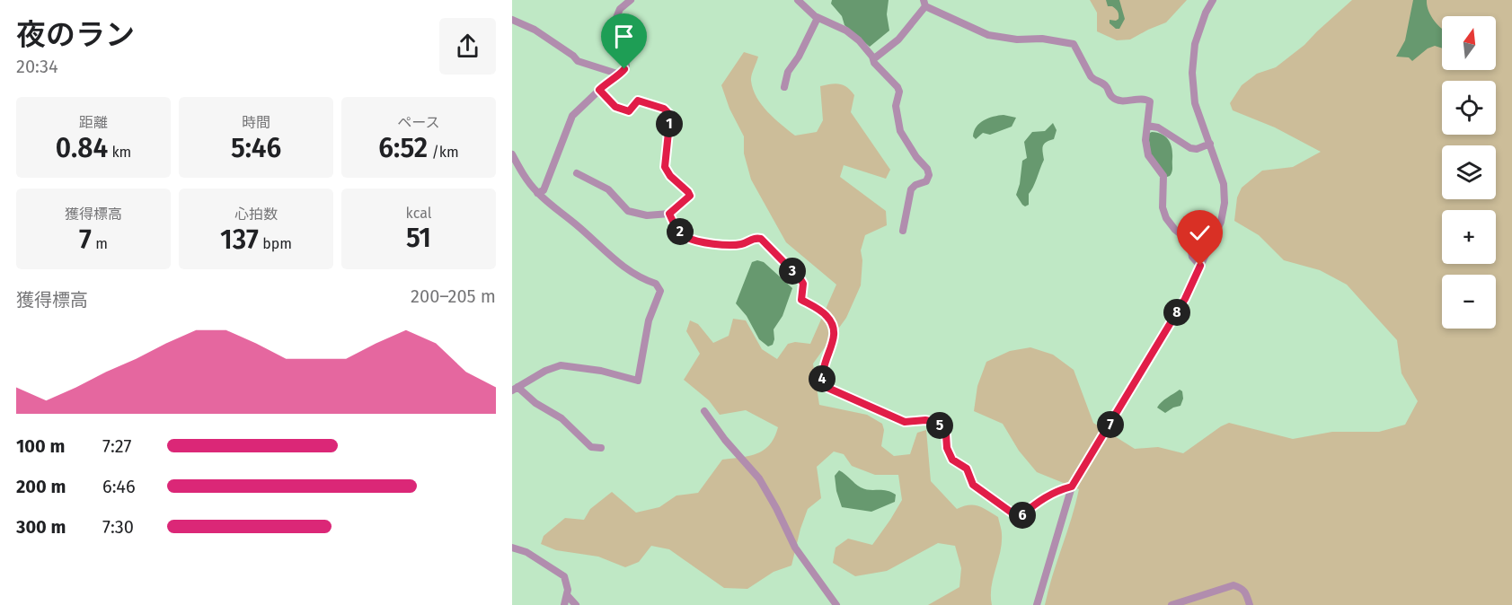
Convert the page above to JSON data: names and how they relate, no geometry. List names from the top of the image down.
{
  "north": "top",
  "page": {
    "heading": ["夜のラン", "20:34"],
    "map_buttons": ["+", "−"],
    "stats": [
      ["距離", "0.84 km"],
      ["時間", "5:46"],
      ["ペース", "6:52 /km"],
      ["獲得標高", "7 m"],
      ["心拍数", "137 bpm"],
      ["kcal", "51"]
    ],
    "pins": [
      "1",
      "2",
      "3",
      "8",
      "4",
      "7",
      "5",
      "6"
    ],
    "chart": ["獲得標高", "200–205 m"],
    "list": [
      {
        "name": "100 m",
        "note": "7:27"
      },
      {
        "name": "200 m",
        "note": "6:46"
      },
      {
        "name": "300 m",
        "note": "7:30"
      }
    ]
  }
}
